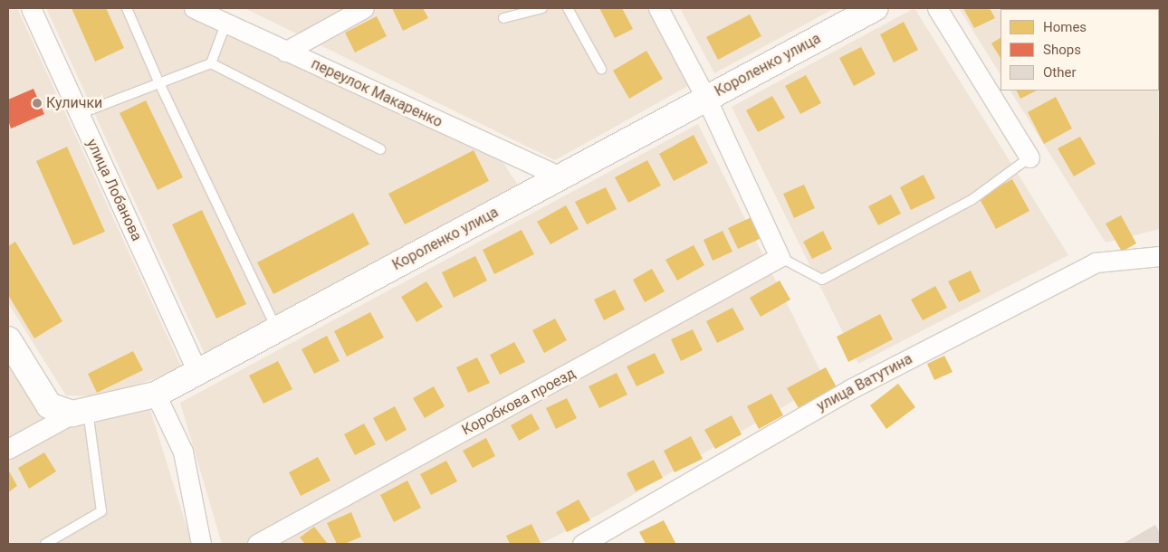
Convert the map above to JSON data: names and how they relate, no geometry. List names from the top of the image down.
{
  "streets": {
    "street": [
      "Короленко улица",
      "переулок Макаренко",
      "улица Лобанова",
      "улица Ватутина",
      "Коробкова проезд"
    ]
  },
  "crossings": [
    ["Короленко улица", "переулок Макаренко"],
    ["Короленко улица", "улица Лобанова"]
  ],
  "places": ["Кулички"],
  "legend": ["Homes", "Shops", "Other"]
}
